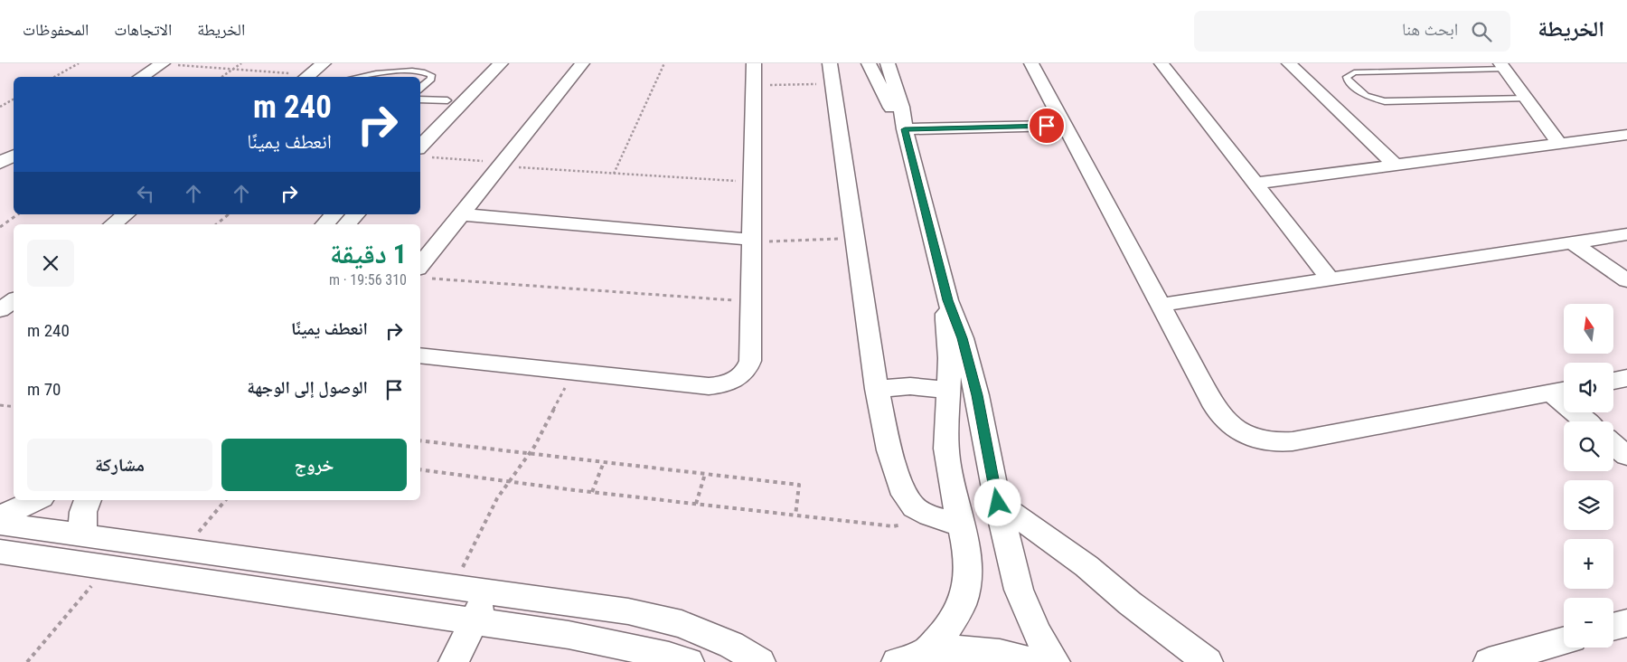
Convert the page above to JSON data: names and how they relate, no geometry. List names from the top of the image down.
{
  "north": "top",
  "page": {
    "header": "الخريطة",
    "search": "ابحث هنا",
    "nav": ["الخريطة", "الاتجاهات", "المحفوظات"],
    "turn": ["240 m", "انعطف يمينًا"],
    "heading": ["1 دقيقة", "310 m · 19:56"],
    "list": [
      {
        "name": "انعطف يمينًا",
        "value": "240 m"
      },
      {
        "name": "الوصول إلى الوجهة",
        "value": "70 m"
      }
    ],
    "map_buttons": ["+", "−"],
    "buttons": ["خروج", "مشاركة"]
  }
}
